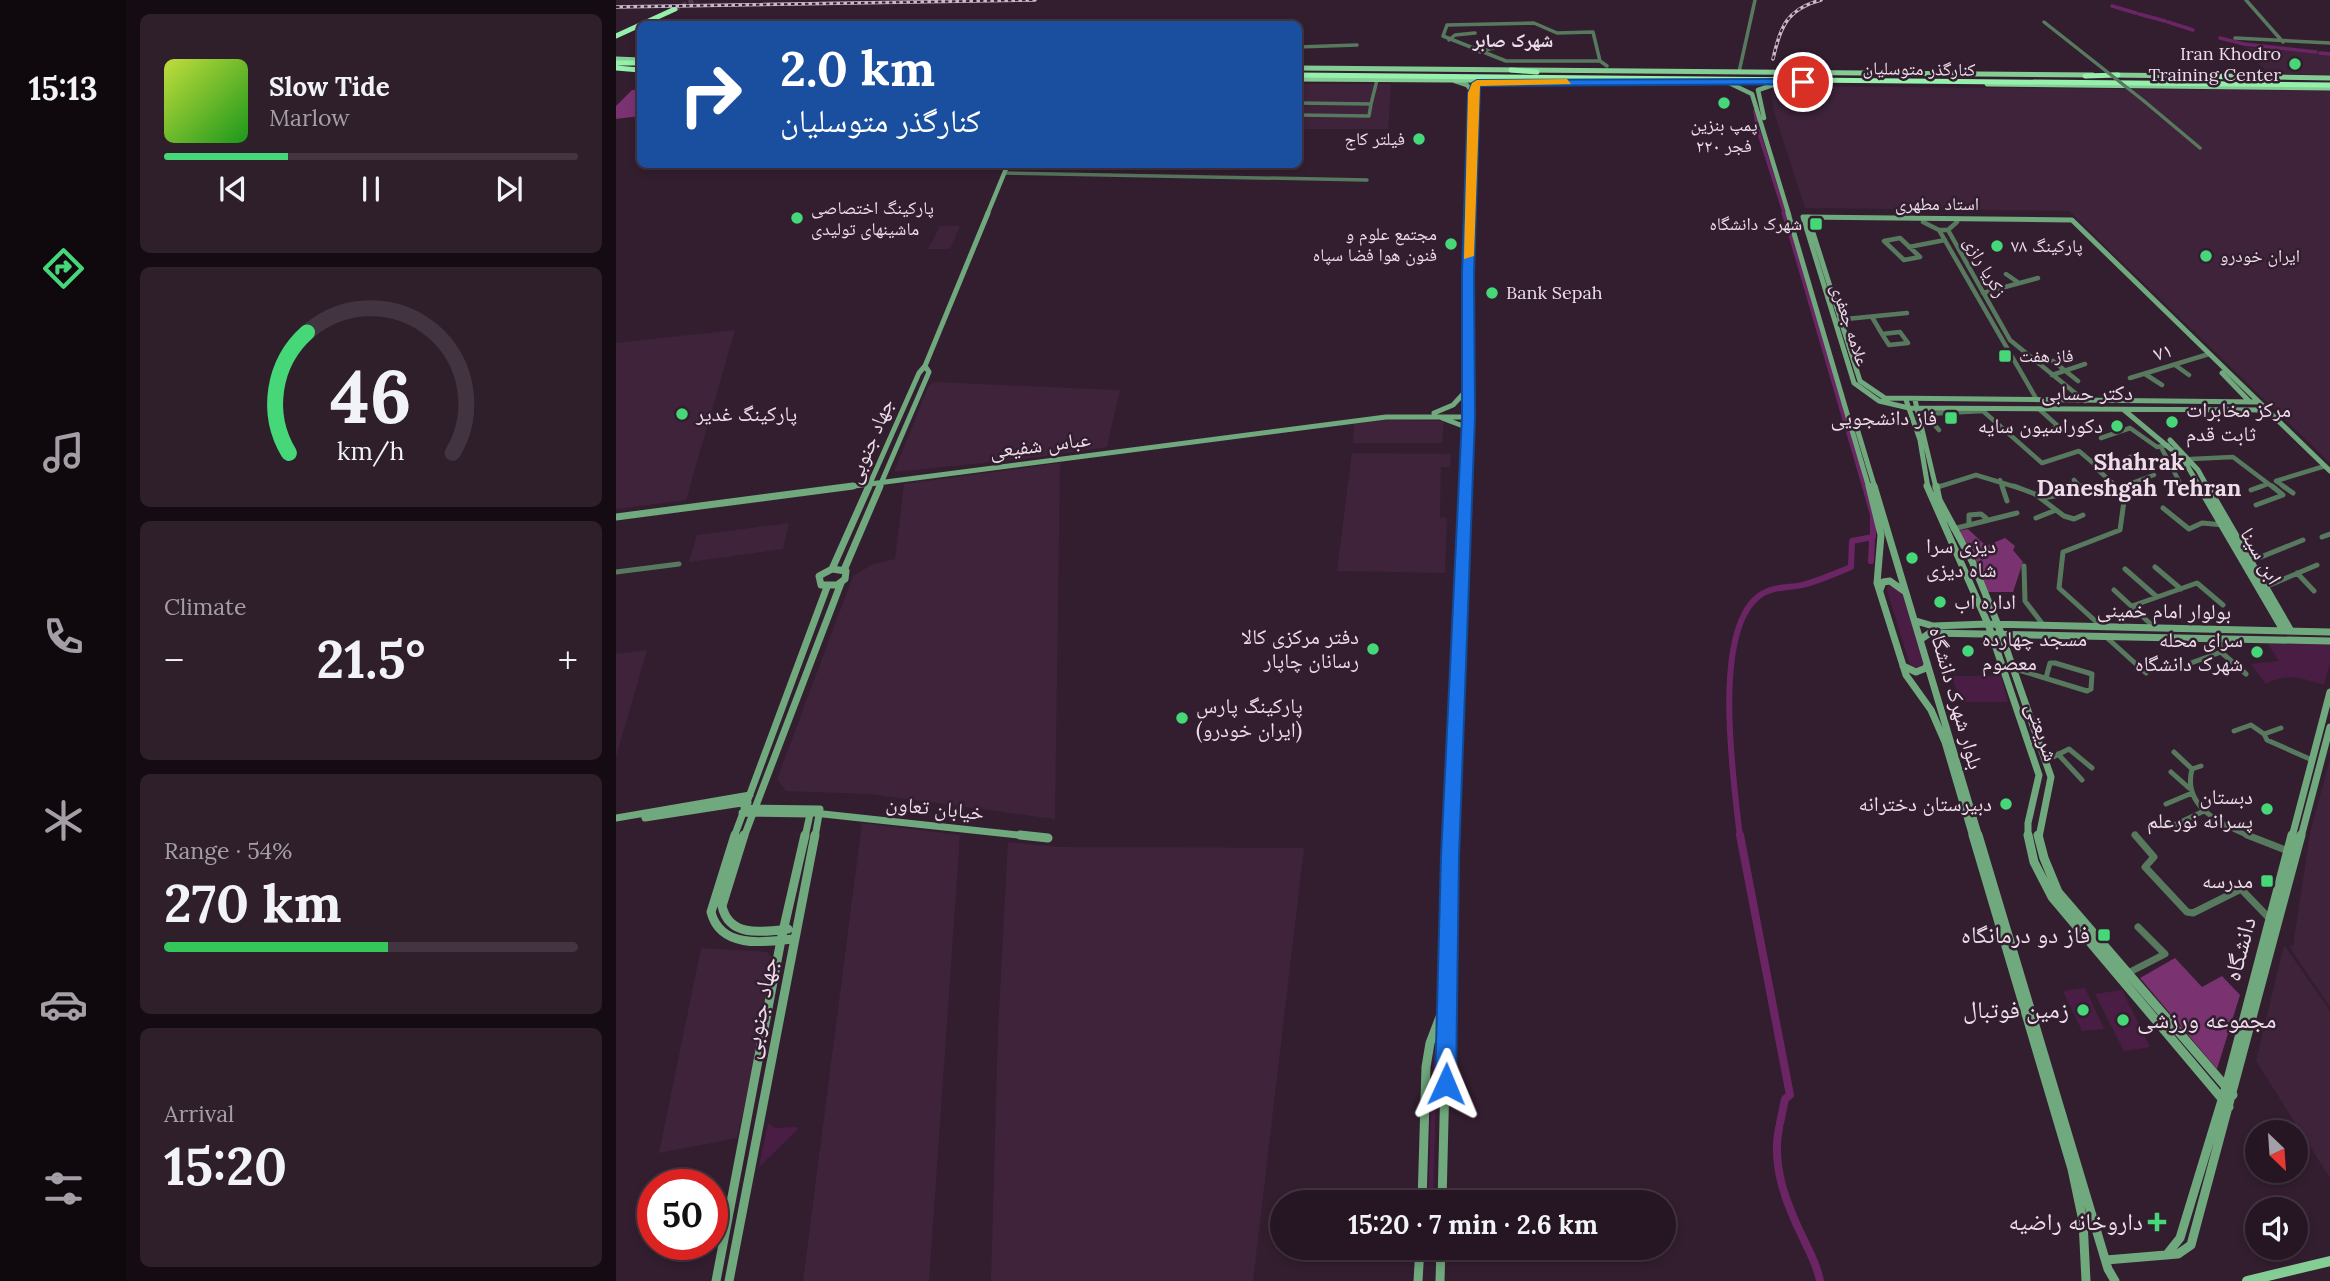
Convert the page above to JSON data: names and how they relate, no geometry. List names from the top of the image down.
{
  "streets": {
    "main road": ["کنارگذر متوسلیان"],
    "street": [
      "استاد مطهری",
      "زکریا رازی",
      "علامه جعفری",
      "۷۱",
      "دکتر حسابی",
      "جهاد جنوبی",
      "عباس شفیعی",
      "ابن سینا",
      "بولوار امام خمینی",
      "بلوار شهرک دانشگاه",
      "شریعتی",
      "خیابان تعاون",
      "دانشگاه"
    ]
  },
  "crossings": [
    ["استاد مطهری", "علامه جعفری"],
    ["زکریا رازی", "دکتر حسابی"],
    ["علامه جعفری", "دکتر حسابی"],
    ["علامه جعفری", "شریعتی"],
    ["دکتر حسابی", "ابن سینا"],
    ["دکتر حسابی", "شریعتی"],
    ["جهاد جنوبی", "عباس شفیعی"],
    ["جهاد جنوبی", "خیابان تعاون"],
    ["ابن سینا", "بولوار امام خمینی"],
    ["بولوار امام خمینی", "بلوار شهرک دانشگاه"],
    ["بولوار امام خمینی", "شریعتی"],
    ["بلوار شهرک دانشگاه", "دانشگاه"],
    ["شریعتی", "دانشگاه"]
  ],
  "districts": ["شهرک صابر", "Shahrak Daneshgah Tehran"],
  "places": {
    "other": [
      "Iran Khodro Training Center",
      "پمپ بنزین ۲۲۰ فجر",
      "فیلتر کاج",
      "پارکینگ اختصاصی ماشینهای تولیدی",
      "مجتمع علوم و فنون هوا فضا سپاه",
      "پارکینگ ۷۸",
      "ایران خودرو",
      "Bank Sepah",
      "پارکینگ غدیر",
      "مرکز مخابرات ثابت قدم",
      "دکوراسیون سایه",
      "دیزی سرا شاه دیزی",
      "اداره اب",
      "دفتر مرکزی کالا رسانان چاپار",
      "مسجد چهارده معصوم",
      "سرای محله شهرک دانشگاه",
      "پارکینگ پارس (ایران خودرو)",
      "دبیرستان دخترانه",
      "دبستان پسرانه نورعلم",
      "زمین فوتبال",
      "مجموعه ورزشی"
    ],
    "transit": [
      "شهرک دانشگاه",
      "فاز هفت",
      "فاز دانشجویی",
      "مدرسه",
      "فاز دو درمانگاه"
    ],
    "health": ["داروخانه راضیه"]
  },
  "north": "bottom right",
  "page": {
    "tabs": "15:13",
    "turn": ["2.0 km", "کنارگذر متوسلیان"],
    "song": ["Slow Tide", "Marlow"],
    "tile": [
      "Climate",
      ["Range · 54%", "270 km"],
      ["Arrival", "15:20"]
    ],
    "heat": ["−", "21.5°", "+"],
    "limit": "50",
    "trip": "15:20 · 7 min · 2.6 km",
    "gauge": ["46", "km/h"]
  }
}
